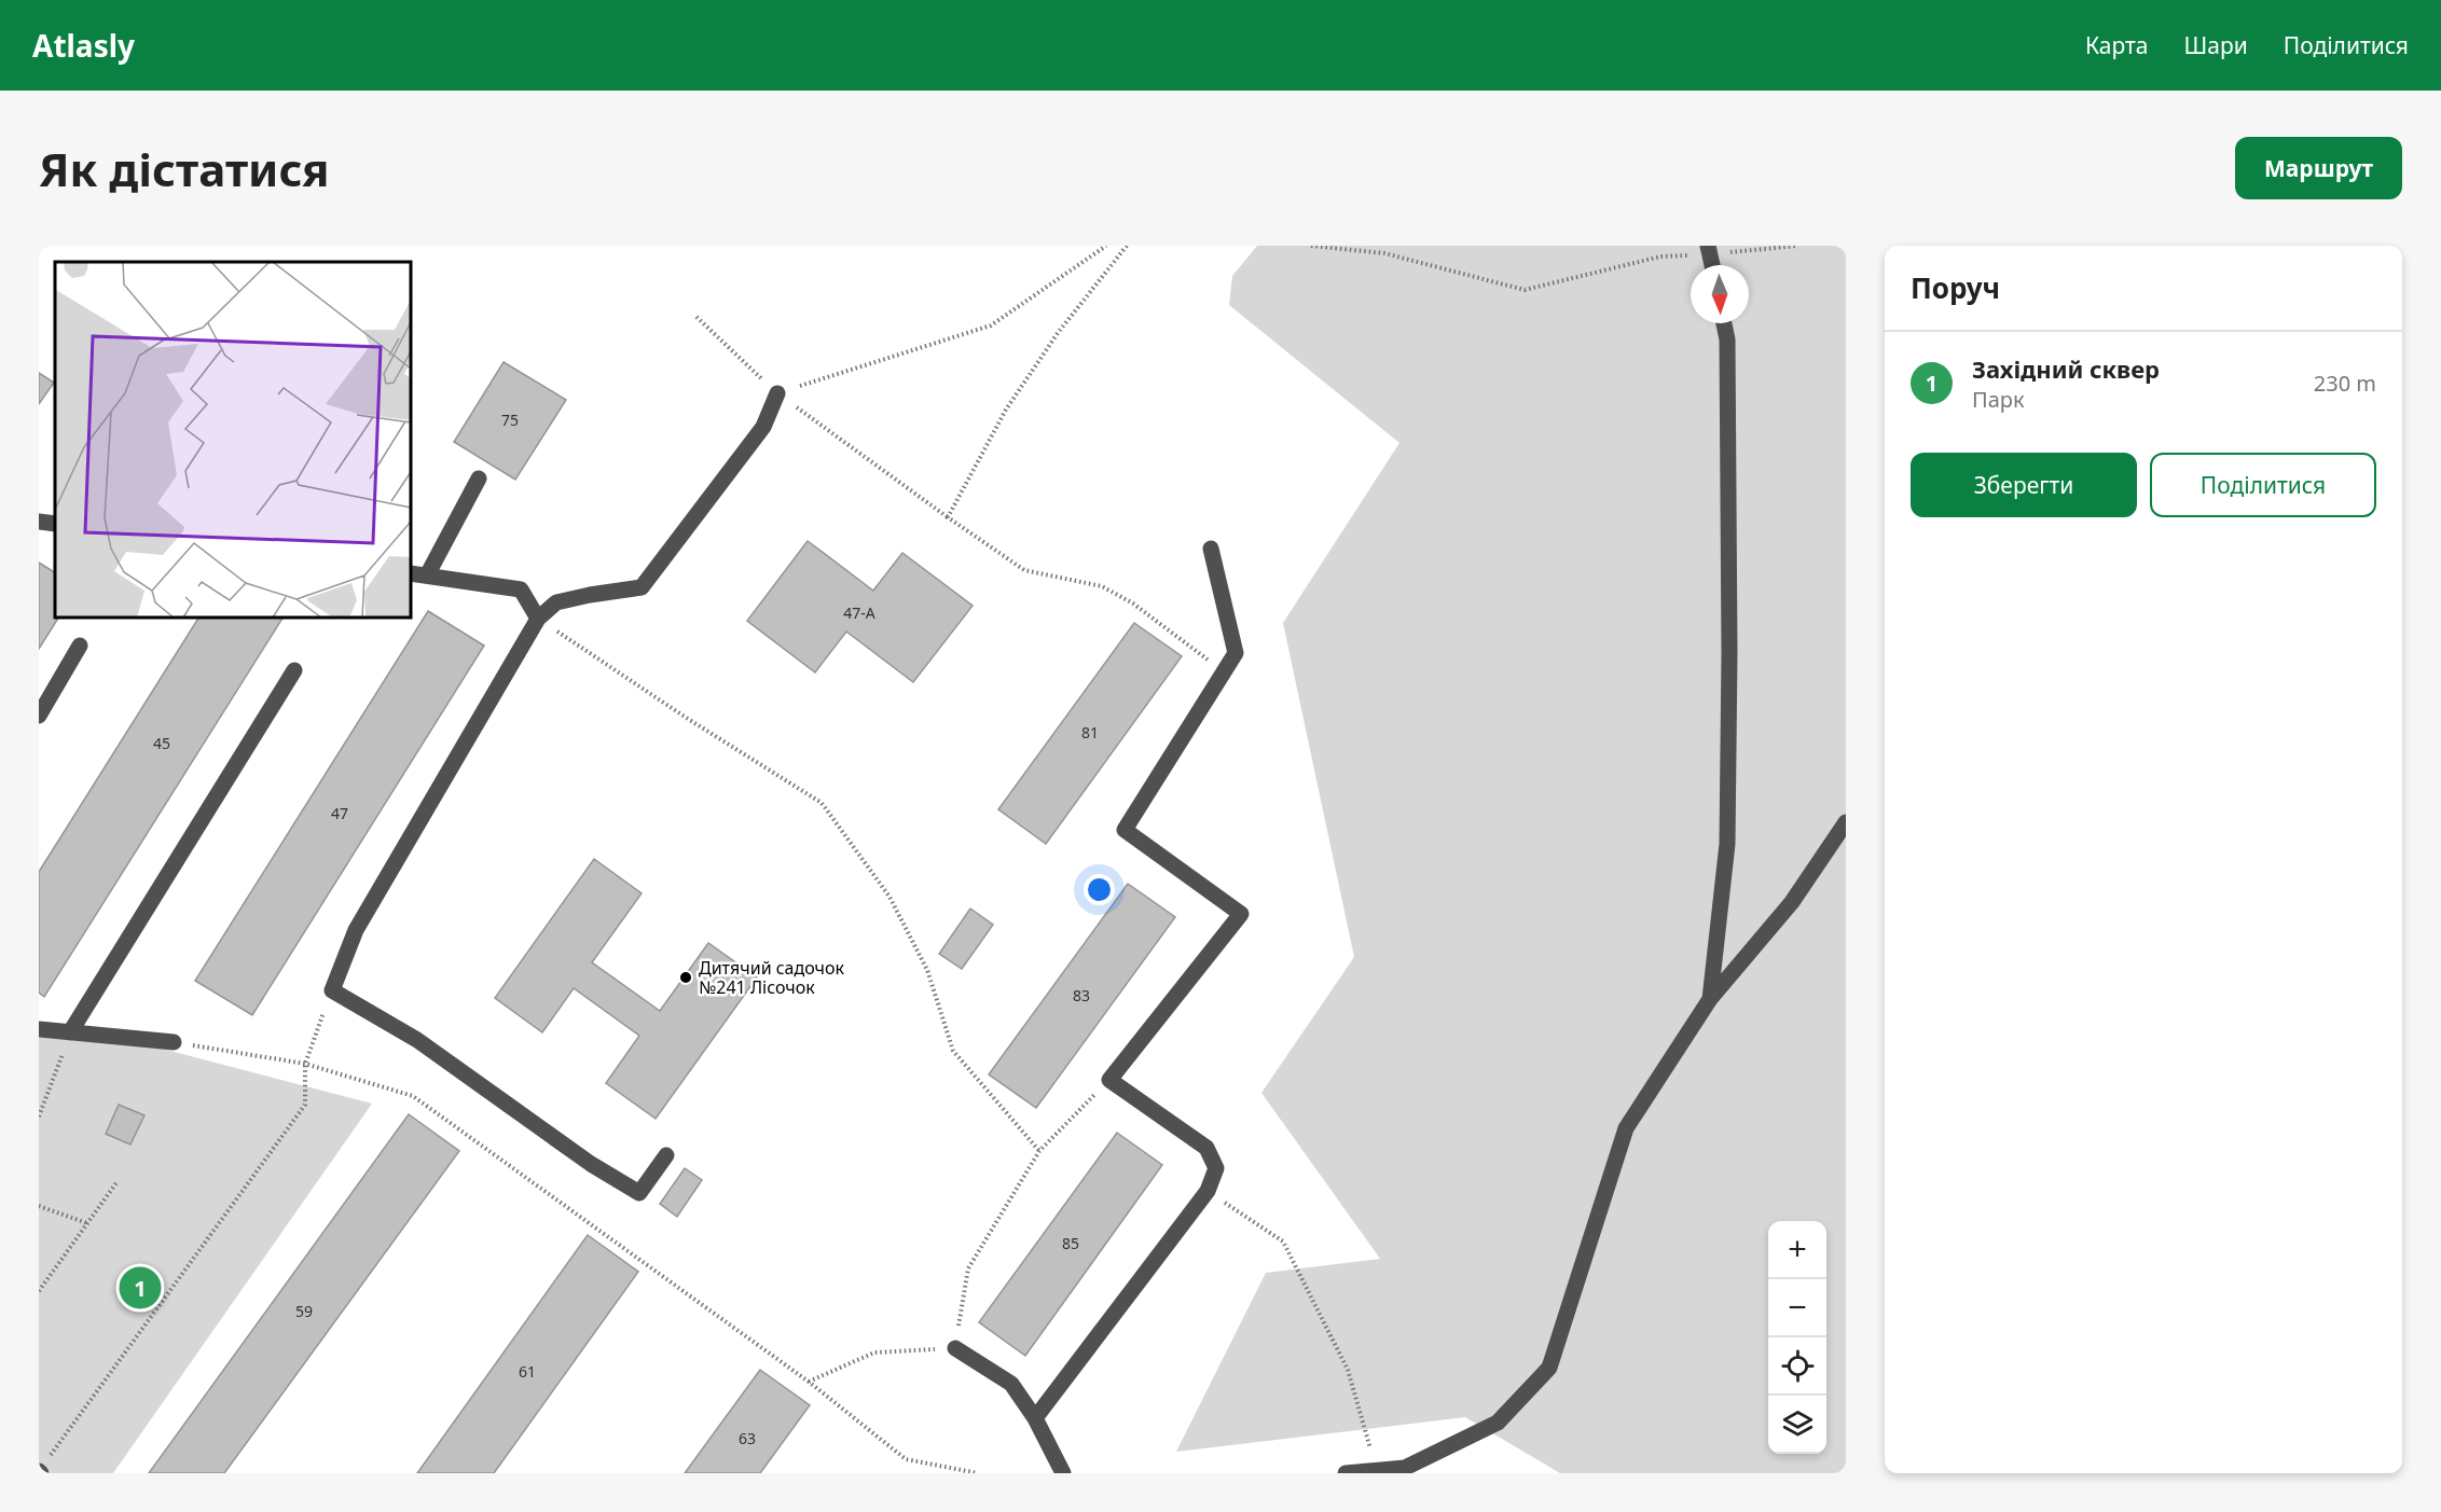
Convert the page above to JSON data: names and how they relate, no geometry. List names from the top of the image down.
{
  "places": ["Дитячий садочок №241 Лісочок"],
  "house_numbers": [
    "75",
    "47-А",
    "81",
    "45",
    "47",
    "83",
    "85",
    "59",
    "61",
    "63"
  ],
  "north": "bottom",
  "page": {
    "header": "Atlasly",
    "nav": ["Карта", "Шари", "Поділитися"],
    "buttons": [
      "Маршрут",
      ["Зберегти", "Поділитися"]
    ],
    "title": "Як дістатися",
    "heading": "Поруч",
    "list": [
      {
        "mark": "1",
        "name": "Західний сквер",
        "note": "Парк",
        "value": "230 m"
      }
    ],
    "map_buttons": ["+", "−"],
    "pins": "1"
  }
}
